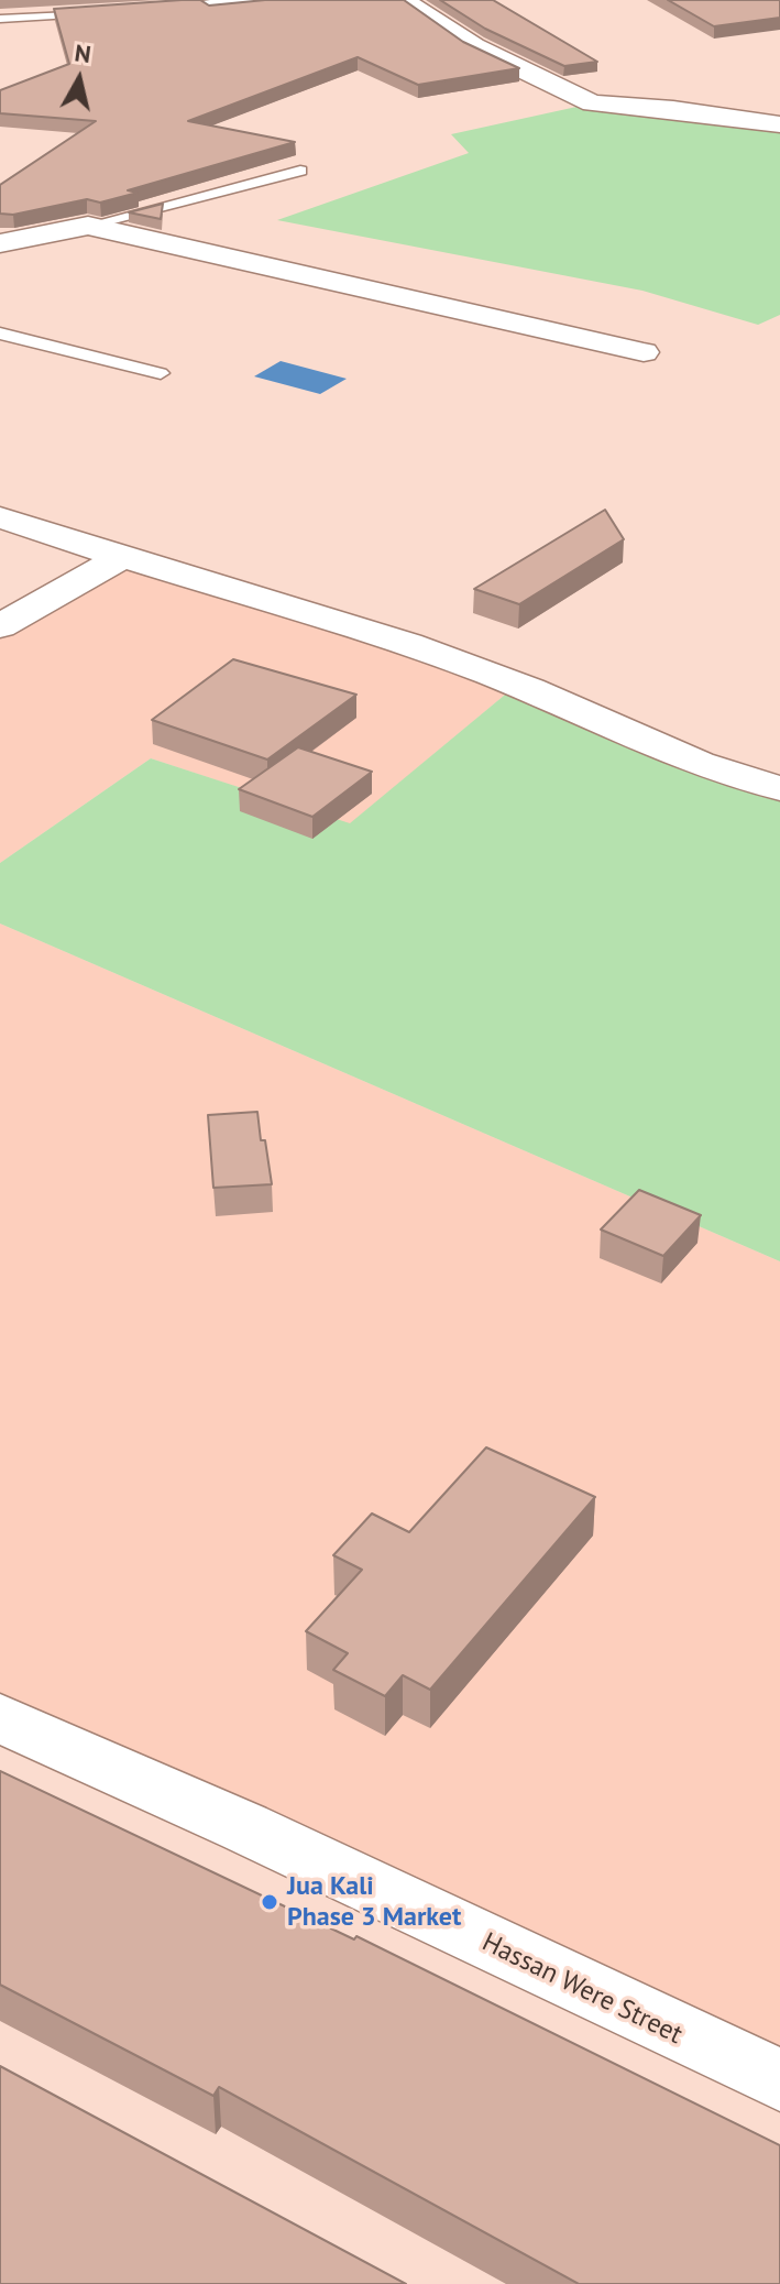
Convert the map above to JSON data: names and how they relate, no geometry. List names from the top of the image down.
{
  "streets": {
    "street": ["Hassan Were Street"]
  },
  "places": ["Jua Kali Phase 3 Market"],
  "north": "top"
}
